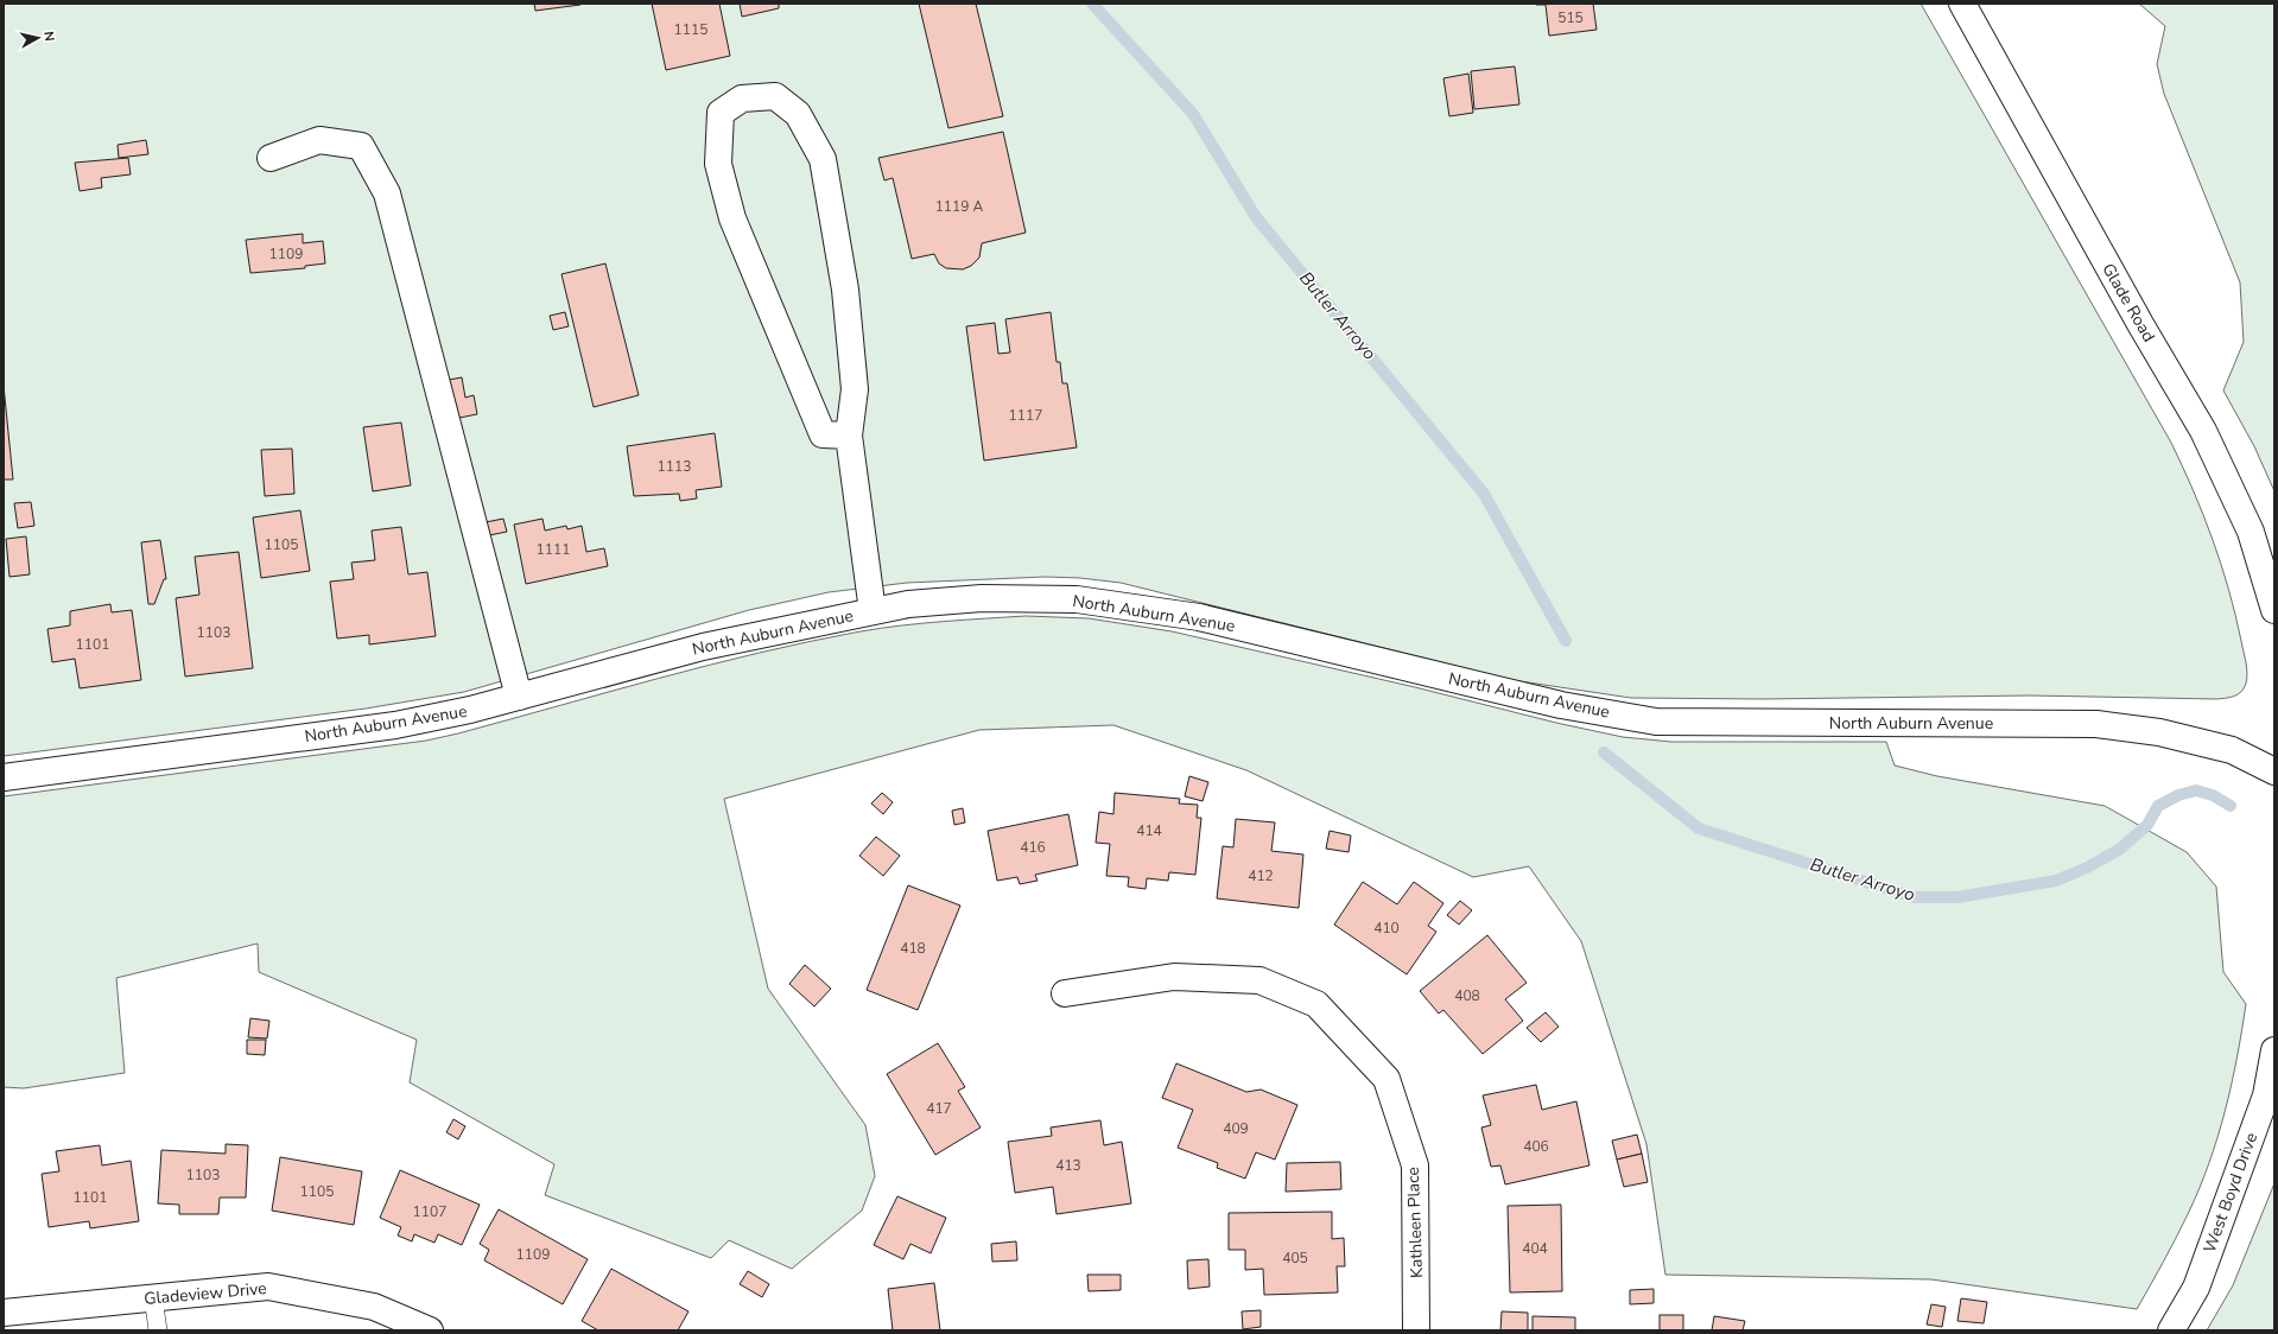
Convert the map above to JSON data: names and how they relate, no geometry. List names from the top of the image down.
{
  "streets": {
    "street": [
      "Glade Road",
      "North Auburn Avenue",
      "West Boyd Drive",
      "Kathleen Place",
      "Gladeview Drive"
    ]
  },
  "water": ["Butler Arroyo"],
  "house_numbers": [
    "515",
    "1115",
    "1119 A",
    "1109",
    "1117",
    "1113",
    "1105",
    "1111",
    "1103",
    "1101",
    "414",
    "416",
    "412",
    "410",
    "418",
    "408",
    "417",
    "409",
    "406",
    "413",
    "1103",
    "1105",
    "1101",
    "1107",
    "404",
    "1109",
    "405"
  ],
  "north": "right"
}
